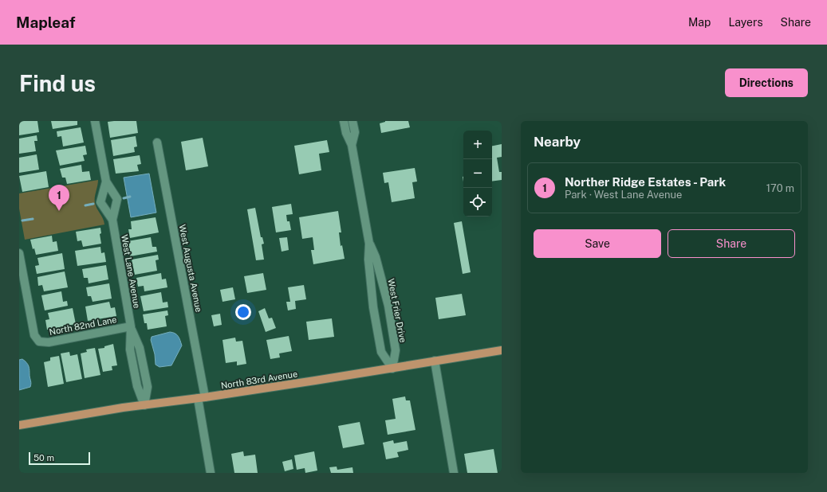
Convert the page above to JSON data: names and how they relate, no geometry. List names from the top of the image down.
{
  "streets": {
    "main road": ["North 83rd Avenue"],
    "street": [
      "West Augusta Avenue",
      "West Lane Avenue",
      "West Frier Drive",
      "North 82nd Lane"
    ]
  },
  "crossings": [
    ["West Augusta Avenue", "North 83rd Avenue"],
    ["West Lane Avenue", "North 82nd Lane"],
    ["West Lane Avenue", "North 83rd Avenue"],
    ["West Frier Drive", "North 83rd Avenue"]
  ],
  "scale_bar": "50 m",
  "page": {
    "header": "Mapleaf",
    "nav": ["Map", "Layers", "Share"],
    "buttons": [
      "Directions",
      ["Save", "Share"]
    ],
    "title": "Find us",
    "heading": "Nearby",
    "map_buttons": ["+", "−"],
    "list": [
      {
        "mark": "1",
        "name": "Norther Ridge Estates - Park",
        "note": "Park · West Lane Avenue",
        "value": "170 m"
      }
    ],
    "pins": "1",
    "scale": "50 m"
  }
}
